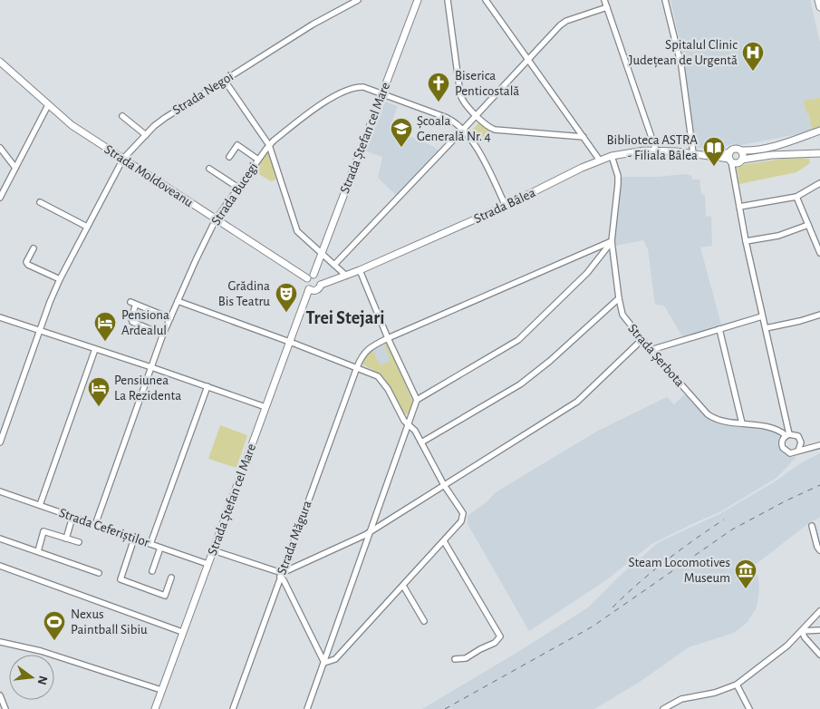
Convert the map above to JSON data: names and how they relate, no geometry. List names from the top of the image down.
{
  "streets": {
    "main road": ["Strada Ștefan cel Mare", "Strada Moldoveanu", "Strada Bâlea"],
    "street": [
      "Strada Negoi",
      "Strada Bucegi",
      "Strada Șerbota",
      "Strada Ceferiștilor",
      "Strada Măgura"
    ]
  },
  "crossings": [
    ["Strada Negoi", "Strada Moldoveanu"],
    ["Strada Ștefan cel Mare", "Strada Moldoveanu"],
    ["Strada Ștefan cel Mare", "Strada Bucegi"],
    ["Strada Ștefan cel Mare", "Strada Bâlea"],
    ["Strada Ștefan cel Mare", "Strada Ceferiștilor"],
    ["Strada Moldoveanu", "Strada Bucegi"],
    ["Strada Moldoveanu", "Strada Bâlea"],
    ["Strada Bucegi", "Strada Bâlea"],
    ["Strada Bucegi", "Strada Ceferiștilor"],
    ["Strada Bâlea", "Strada Șerbota"],
    ["Strada Șerbota", "Strada Măgura"]
  ],
  "districts": ["Trei Stejari"],
  "places": {
    "hospital": ["Spitalul Clinic Județean de Urgentă"],
    "church": ["Biserica Penticostală"],
    "school or university": ["Școala Generală Nr. 4"],
    "library": ["Biblioteca ASTRA - Filiala Bâlea"],
    "theatre": ["Grădina Bis Teatru"],
    "hotel": ["Pensiona Ardealul", "Pensiunea La Rezidenta"],
    "museum": ["Steam Locomotives Museum"],
    "sports": ["Nexus Paintball Sibiu"]
  },
  "north": "right"
}
